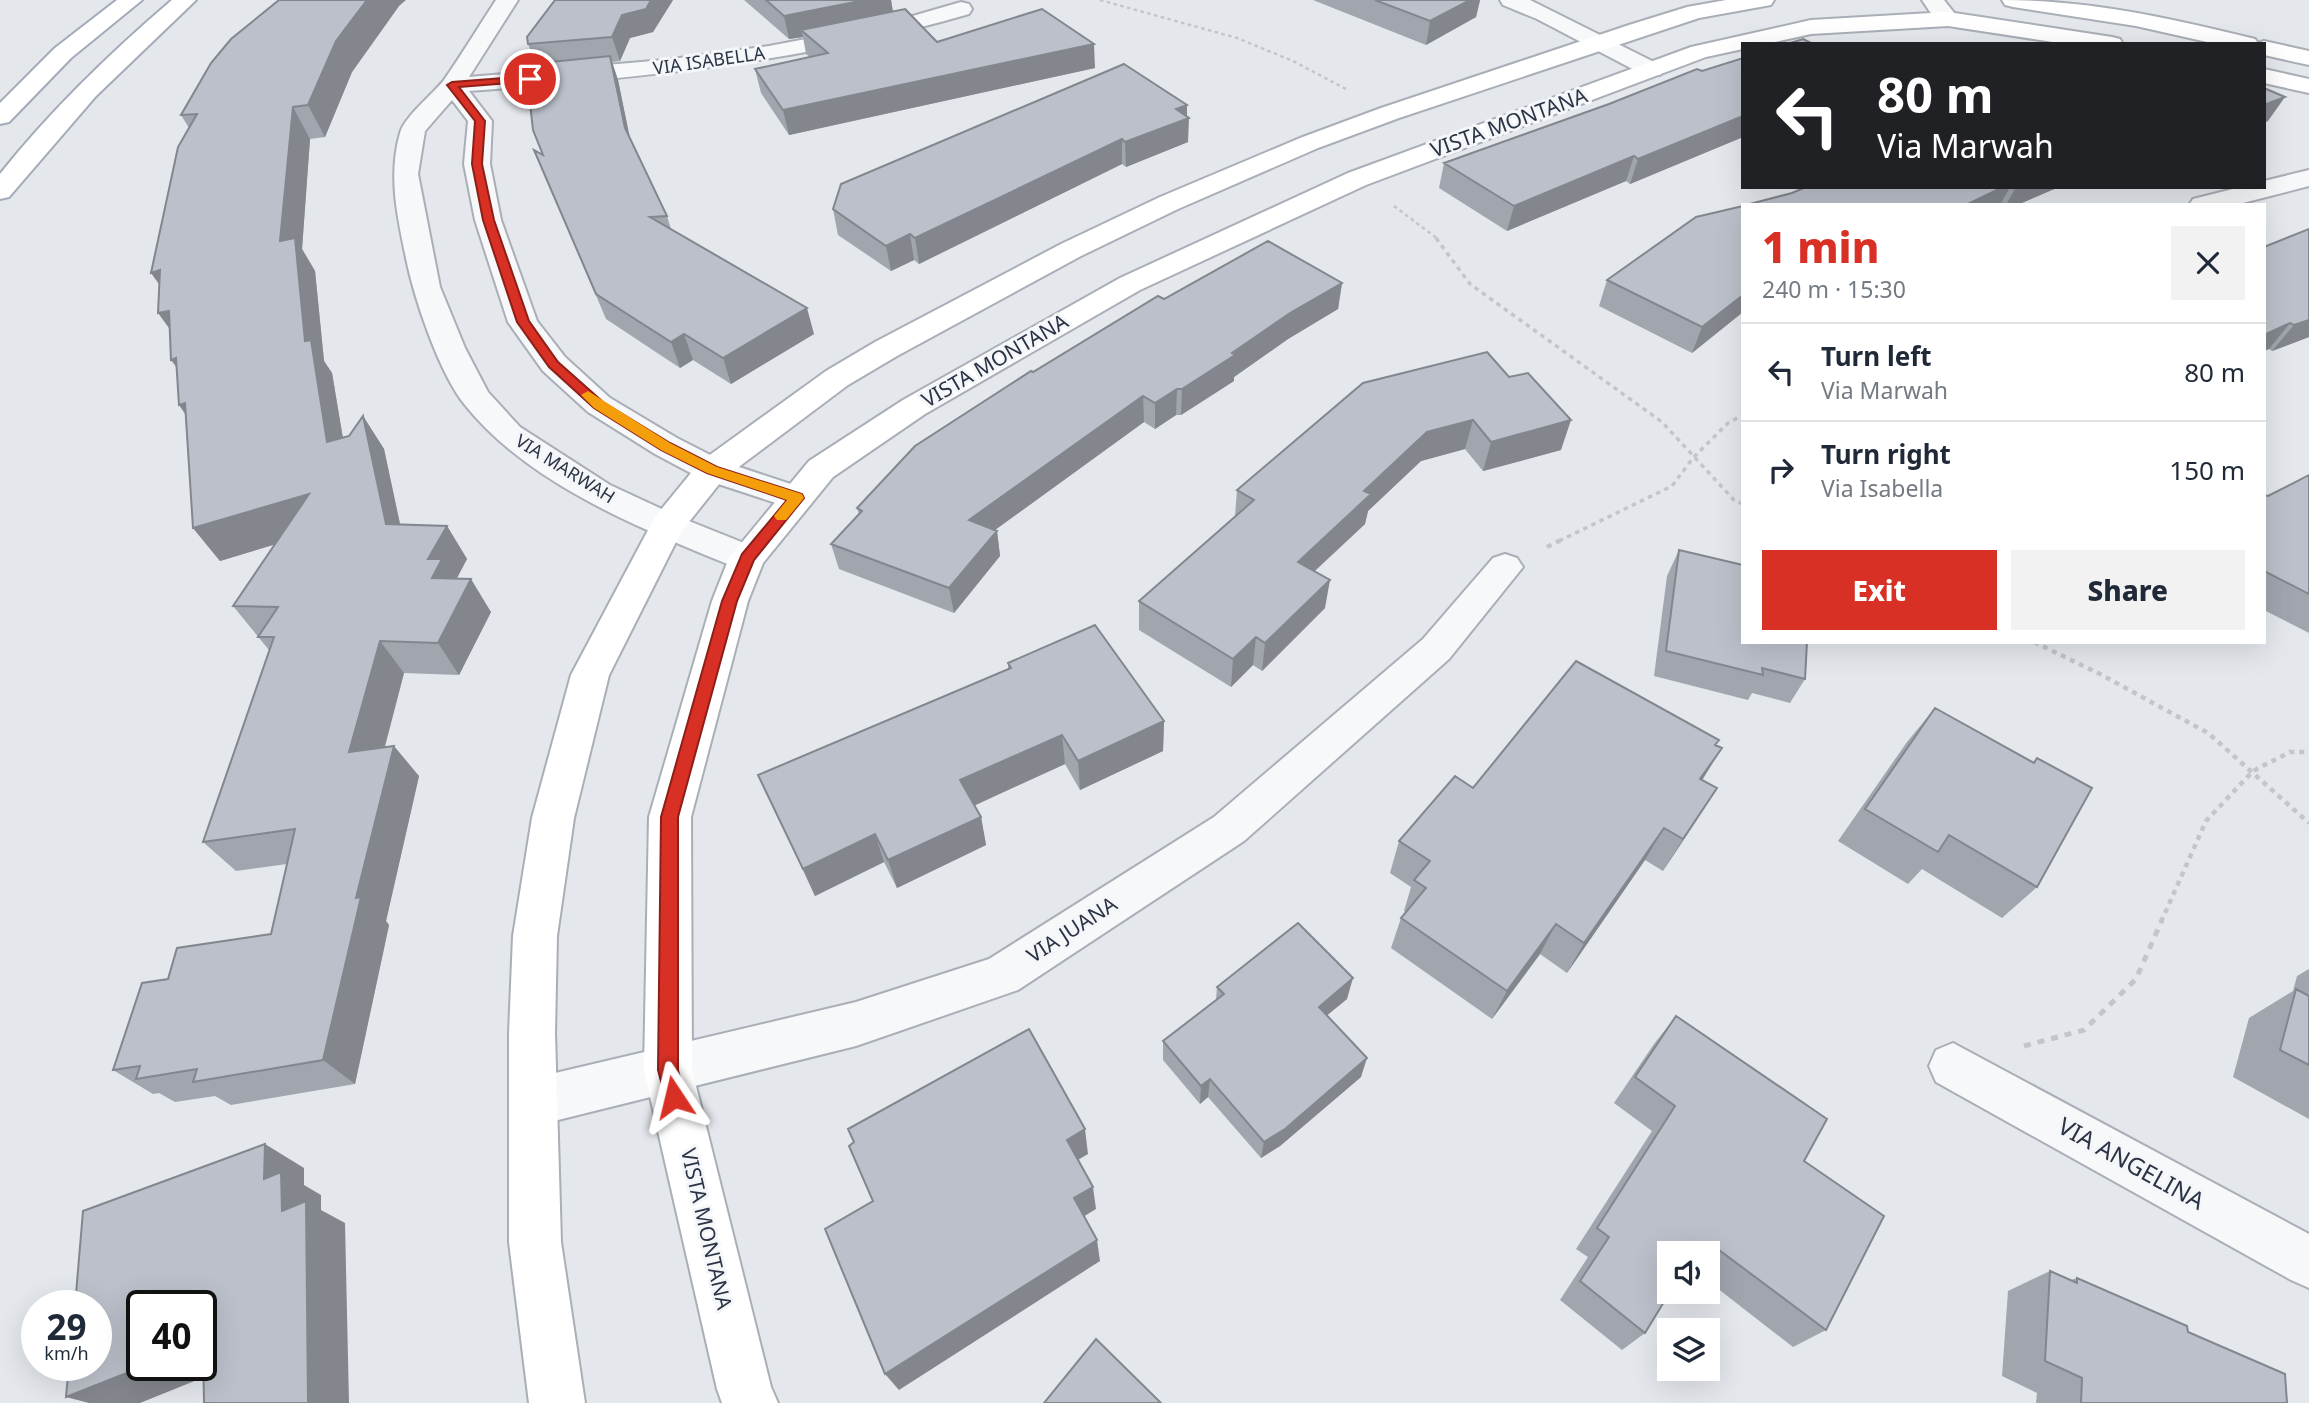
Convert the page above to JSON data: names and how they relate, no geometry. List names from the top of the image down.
{
  "streets": {
    "street": [
      "VIA ISABELLA",
      "VISTA MONTANA",
      "VIA MARWAH",
      "VIA JUANA",
      "VIA ANGELINA"
    ]
  },
  "crossings": [
    ["VIA ISABELLA", "VIA MARWAH"],
    ["VISTA MONTANA", "VIA MARWAH"],
    ["VISTA MONTANA", "VIA JUANA"]
  ],
  "page": {
    "turn": ["80 m", "Via Marwah"],
    "heading": ["1 min", "240 m · 15:30"],
    "list": [
      {
        "name": "Turn left",
        "note": "Via Marwah",
        "value": "80 m"
      },
      {
        "name": "Turn right",
        "note": "Via Isabella",
        "value": "150 m"
      }
    ],
    "buttons": ["Exit", "Share"],
    "speed": "29 km/h",
    "limit": "40"
  }
}
